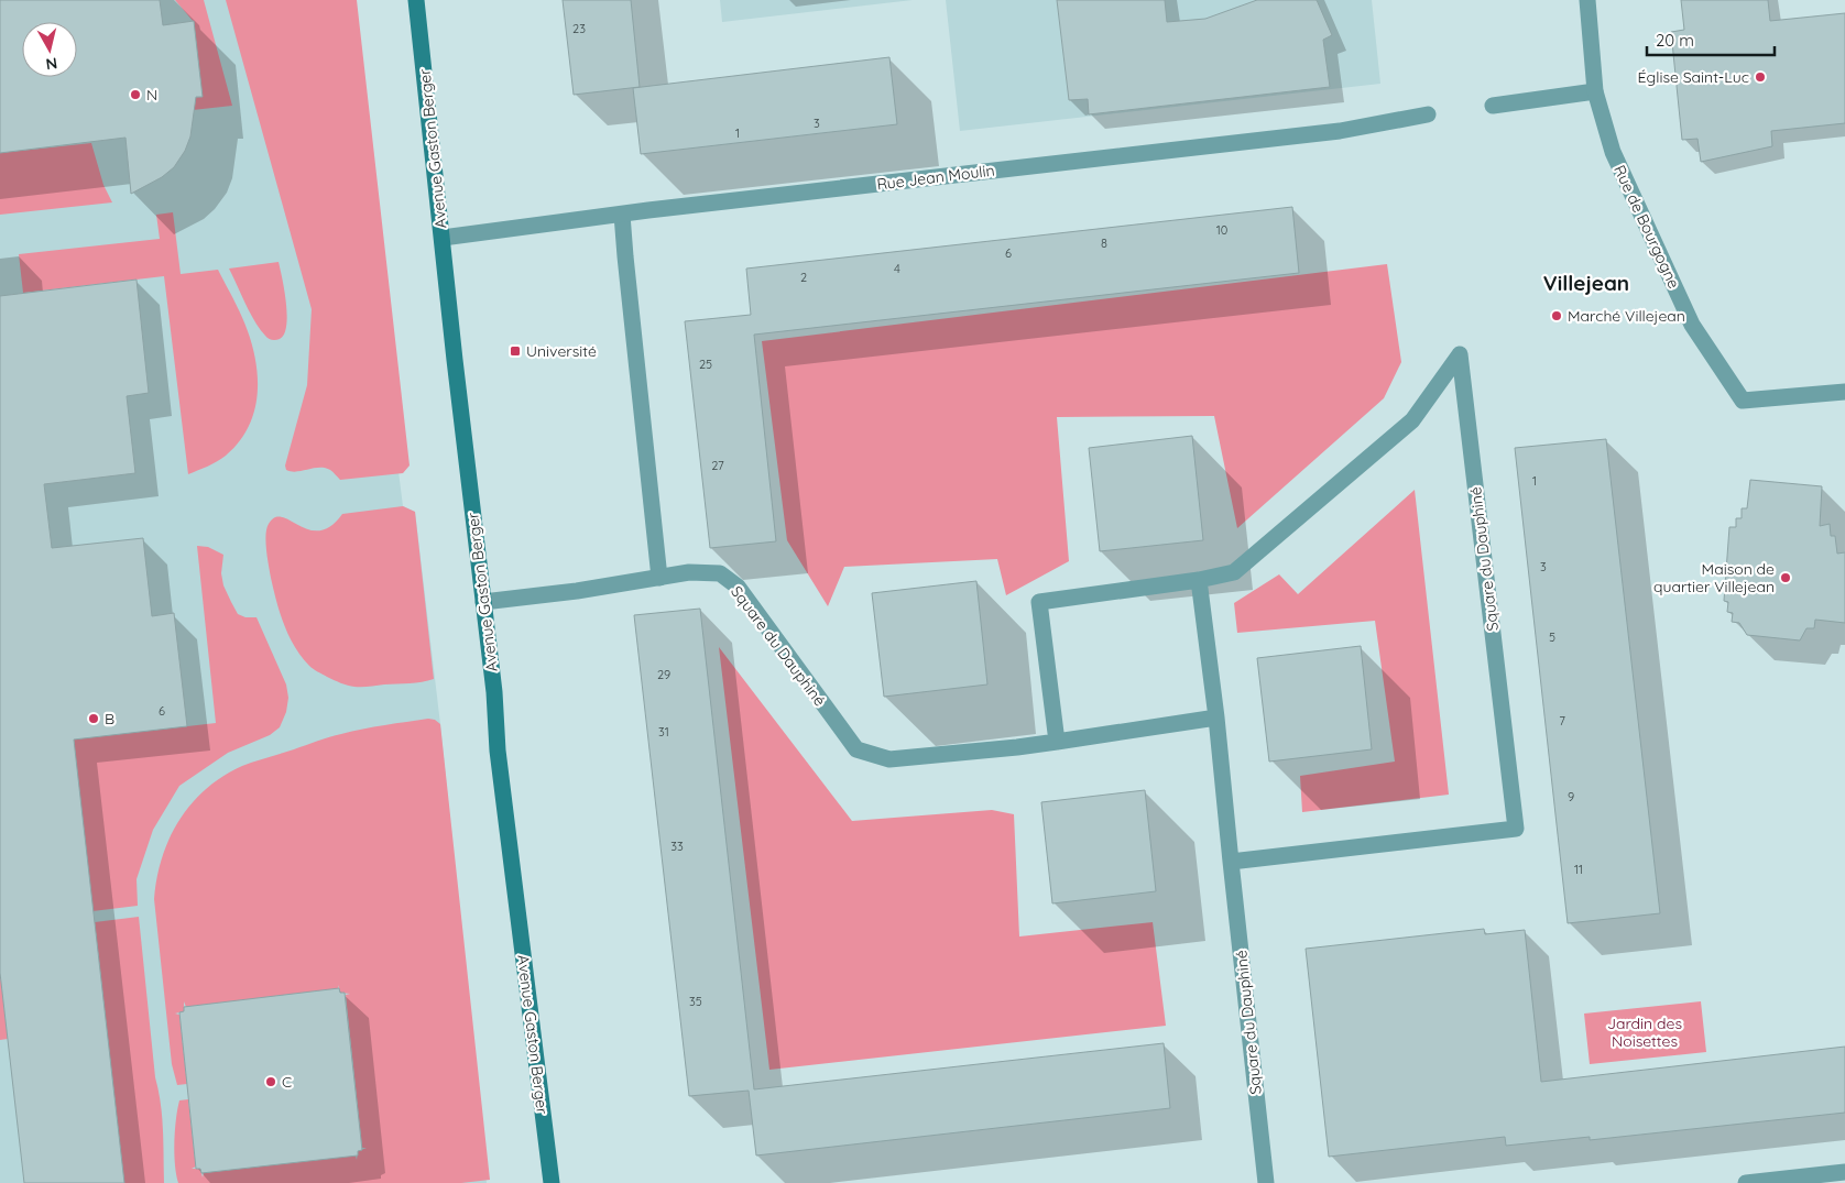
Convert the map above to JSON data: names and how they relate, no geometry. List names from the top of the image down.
{
  "streets": {
    "street": [
      "Avenue Gaston Berger",
      "Rue Jean Moulin",
      "Rue de Bourgogne",
      "Square du Dauphiné"
    ]
  },
  "crossings": [
    ["Avenue Gaston Berger", "Rue Jean Moulin"],
    ["Avenue Gaston Berger", "Square du Dauphiné"]
  ],
  "districts": ["Villejean"],
  "parks": ["Jardin des Noisettes"],
  "places": {
    "other": [
      "Église Saint-Luc",
      "N",
      "Marché Villejean",
      "Maison de quartier Villejean",
      "B",
      "C"
    ],
    "transit": ["Université"]
  },
  "house_numbers": [
    "23",
    "3",
    "1",
    "10",
    "8",
    "6",
    "4",
    "2",
    "25",
    "27",
    "1",
    "3",
    "5",
    "29",
    "6",
    "7",
    "31",
    "9",
    "33",
    "11",
    "35"
  ],
  "scale_bar": "20 m",
  "north": "bottom"
}
